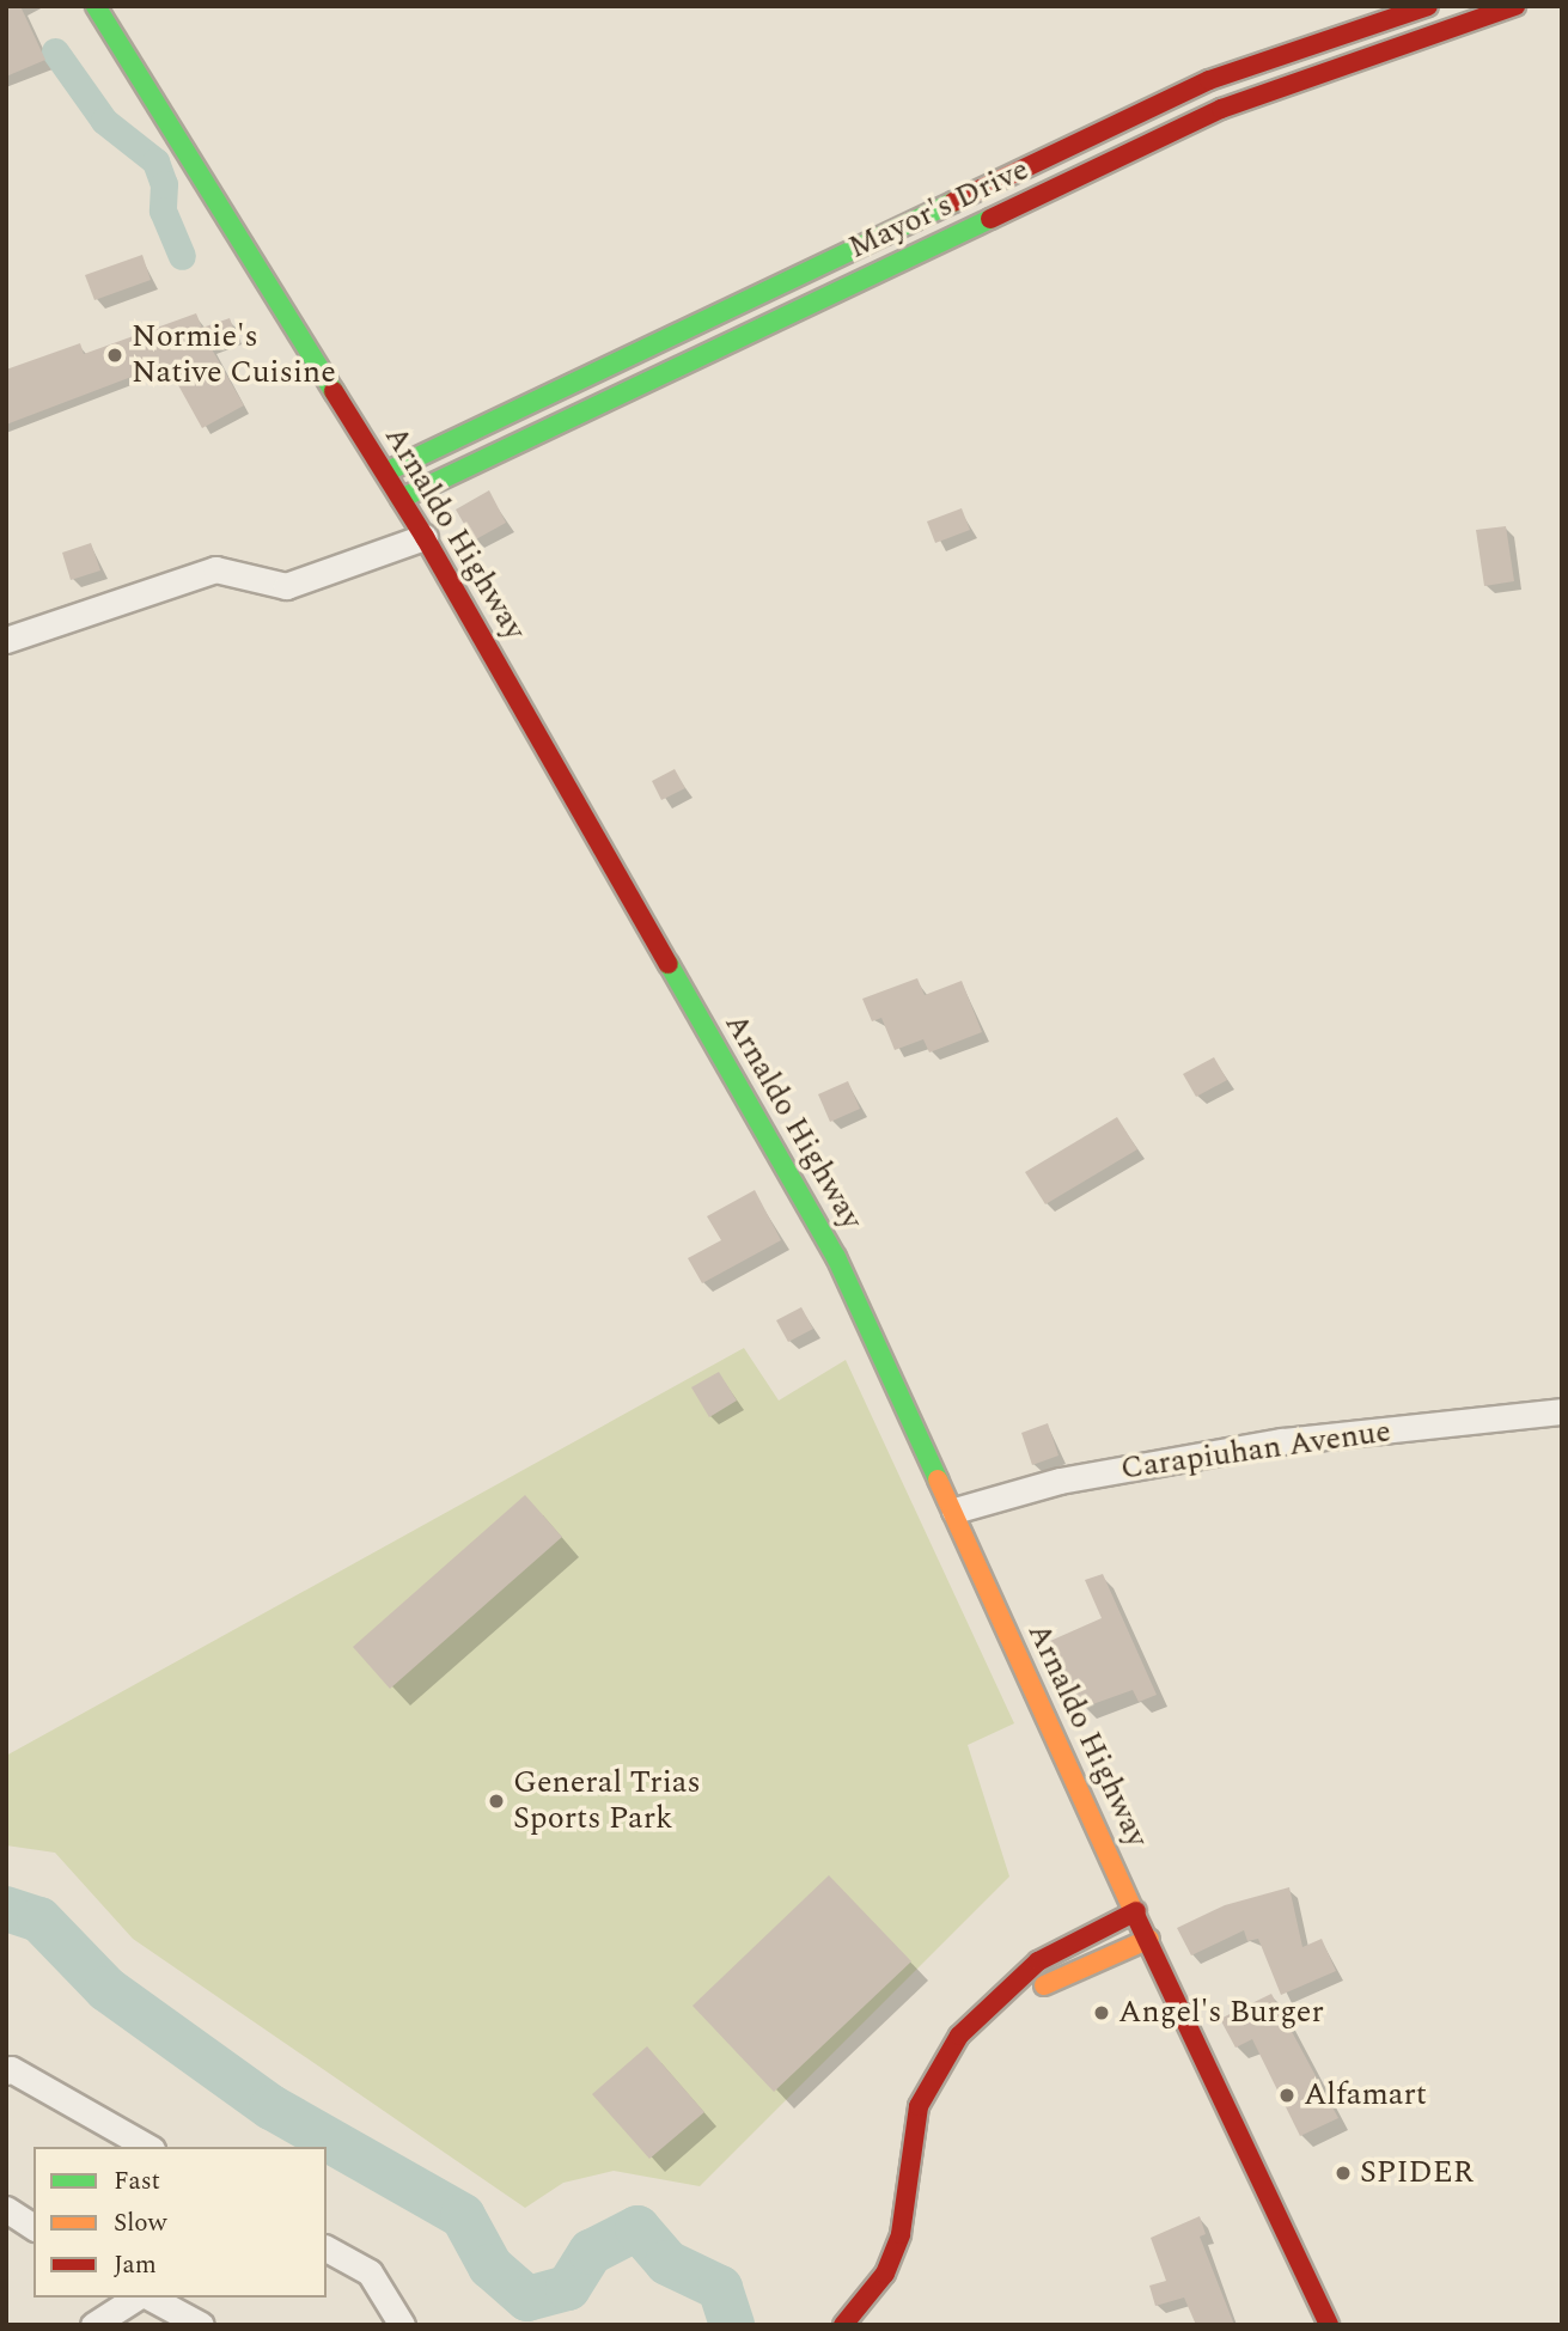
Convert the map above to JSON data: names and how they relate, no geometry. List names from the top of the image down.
{
  "streets": {
    "street": ["Mayor's Drive", "Arnaldo Highway", "Carapiuhan Avenue"]
  },
  "crossings": [
    ["Mayor's Drive", "Arnaldo Highway"],
    ["Arnaldo Highway", "Carapiuhan Avenue"]
  ],
  "places": [
    "Normie's Native Cuisine",
    "General Trias Sports Park",
    "Angel's Burger",
    "Alfamart",
    "SPIDER"
  ],
  "legend": ["Fast", "Slow", "Jam"]
}
